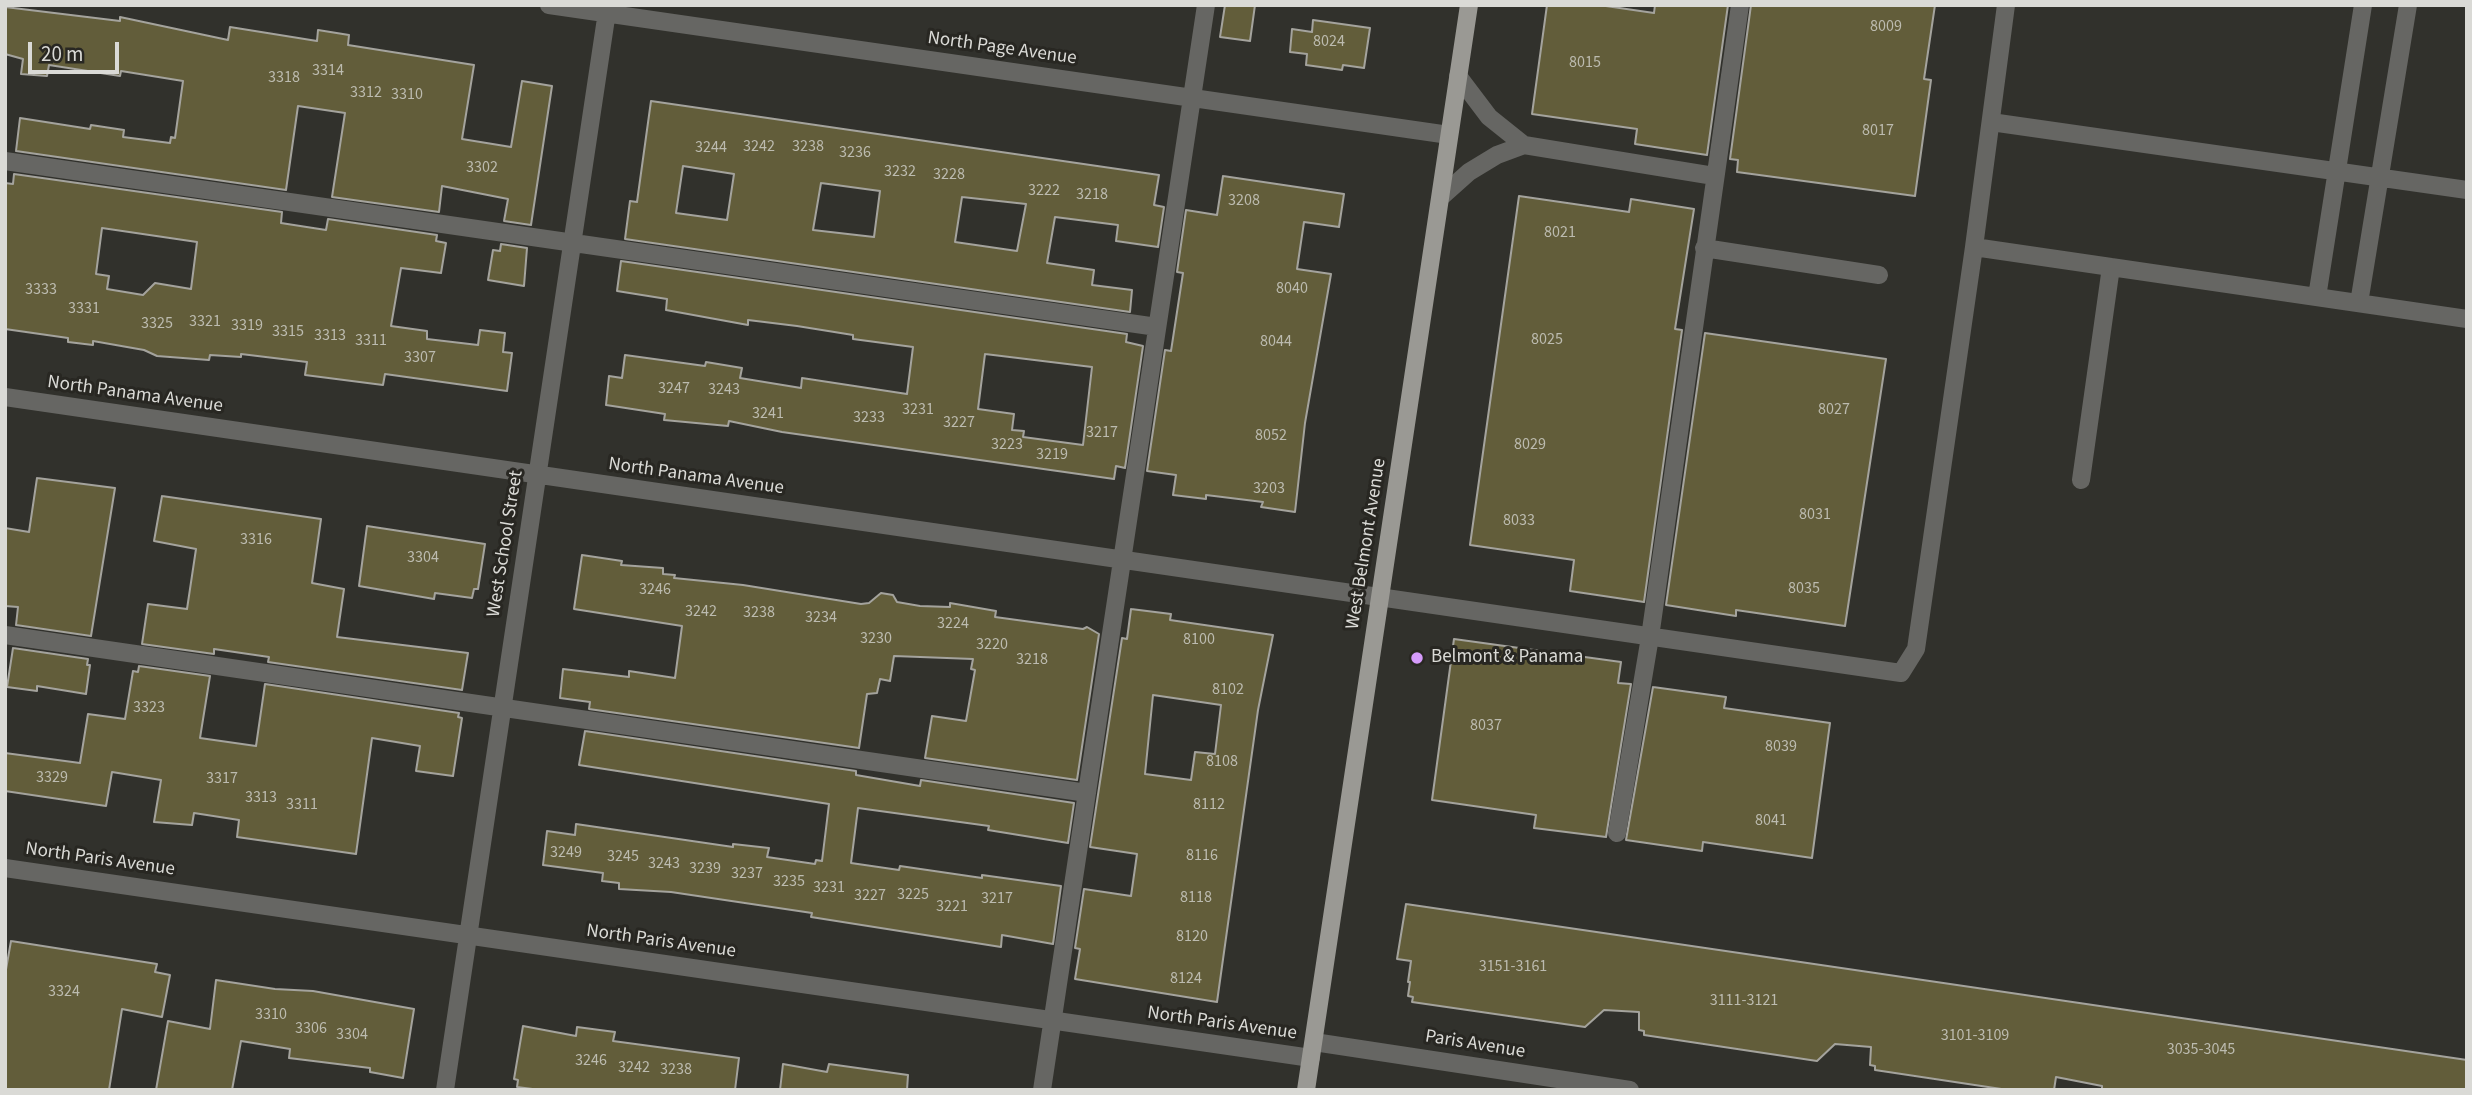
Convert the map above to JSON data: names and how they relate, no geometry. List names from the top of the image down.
{
  "streets": {
    "main road": ["West Belmont Avenue"],
    "street": [
      "North Page Avenue",
      "North Panama Avenue",
      "West School Street",
      "North Paris Avenue",
      "Paris Avenue"
    ]
  },
  "crossings": [
    ["North Page Avenue", "West School Street"],
    ["North Page Avenue", "West Belmont Avenue"],
    ["North Panama Avenue", "West School Street"],
    ["North Panama Avenue", "West Belmont Avenue"],
    ["West School Street", "North Paris Avenue"],
    ["West Belmont Avenue", "North Paris Avenue"],
    ["West Belmont Avenue", "Paris Avenue"],
    ["North Paris Avenue", "Paris Avenue"]
  ],
  "places": ["Belmont & Panama"],
  "house_numbers": [
    "8009",
    "8024",
    "8015",
    "3314",
    "3318",
    "3312",
    "3310",
    "8017",
    "3242",
    "3238",
    "3244",
    "3236",
    "3302",
    "3232",
    "3228",
    "3222",
    "3218",
    "3208",
    "8021",
    "8040",
    "3333",
    "3331",
    "3321",
    "3325",
    "3319",
    "3315",
    "3313",
    "8025",
    "3311",
    "8044",
    "3307",
    "3247",
    "3243",
    "3231",
    "8027",
    "3241",
    "3233",
    "3227",
    "3217",
    "8052",
    "3223",
    "8029",
    "3219",
    "3203",
    "8031",
    "8033",
    "3316",
    "3304",
    "8035",
    "3246",
    "3242",
    "3238",
    "3234",
    "3224",
    "3230",
    "8100",
    "3220",
    "3218",
    "8102",
    "3323",
    "8037",
    "8039",
    "8108",
    "3329",
    "3317",
    "3313",
    "3311",
    "8112",
    "8041",
    "3249",
    "8116",
    "3245",
    "3243",
    "3239",
    "3237",
    "3235",
    "3231",
    "3225",
    "3227",
    "8118",
    "3217",
    "3221",
    "8120",
    "3151-3161",
    "8124",
    "3324",
    "3111-3121",
    "3310",
    "3306",
    "3304",
    "3101-3109",
    "3035-3045",
    "3246",
    "3242",
    "3238"
  ],
  "scale_bar": "20 m"
}
